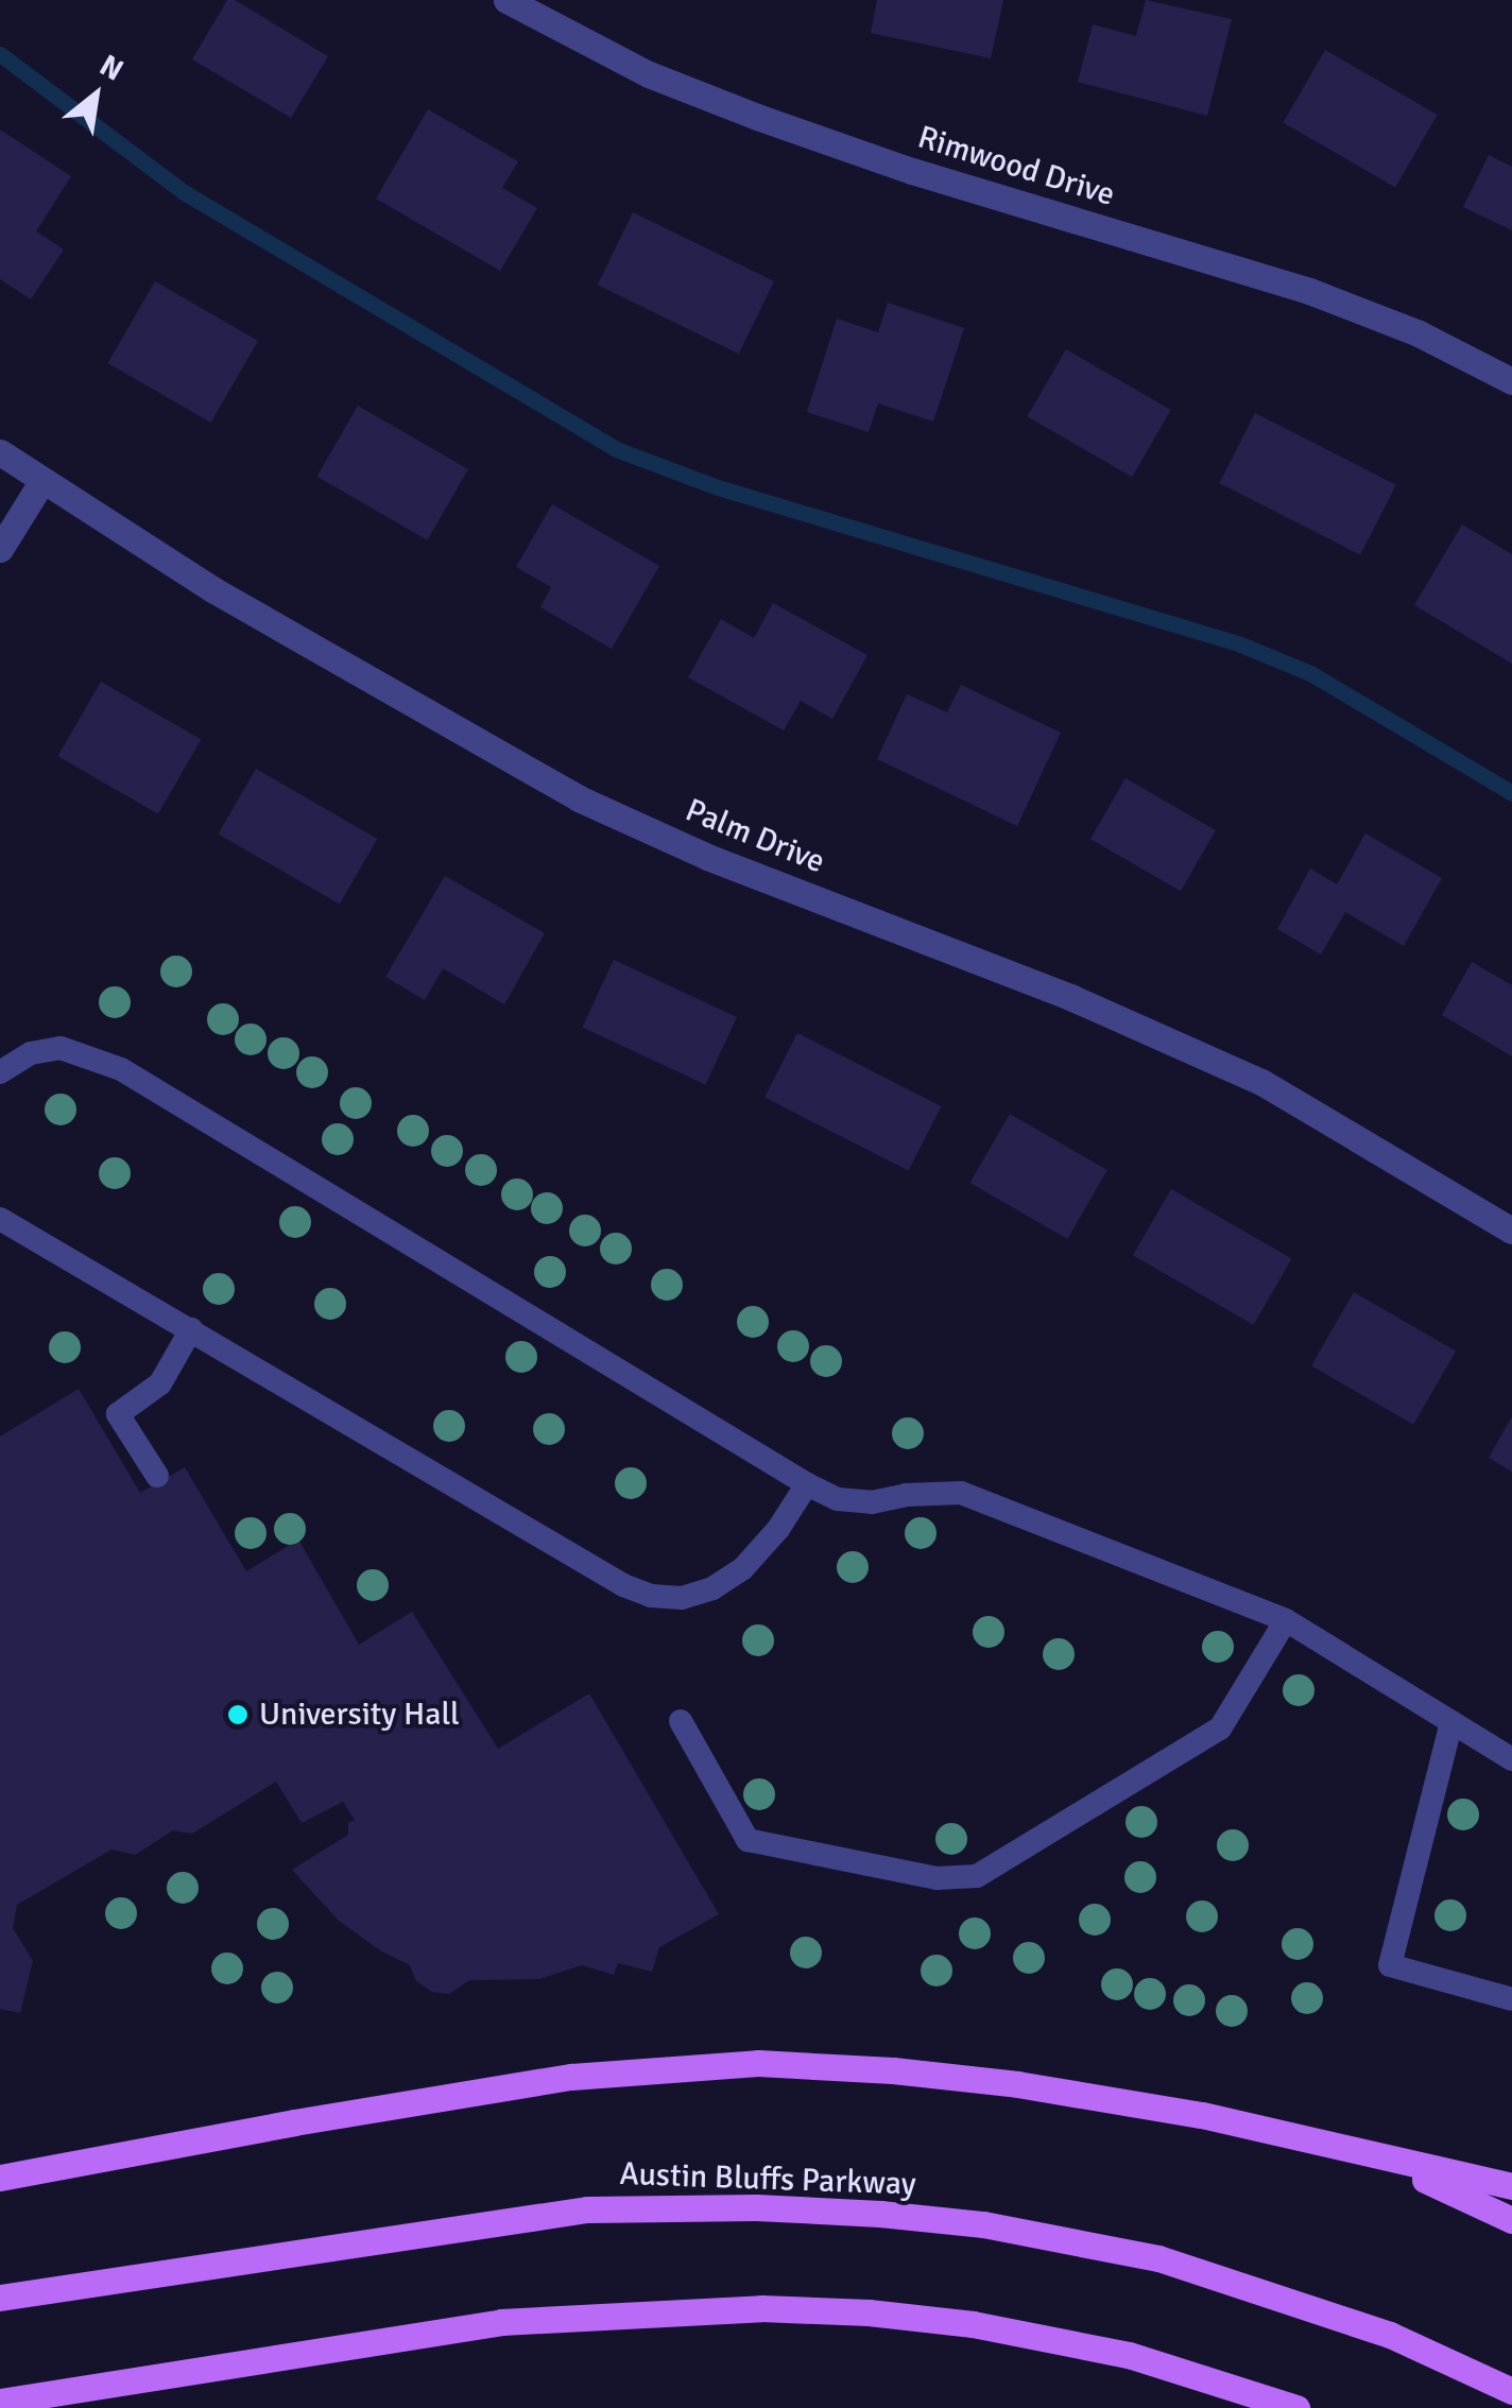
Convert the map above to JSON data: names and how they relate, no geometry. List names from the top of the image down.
{
  "streets": {
    "main road": ["Austin Bluffs Parkway"],
    "street": ["Rimwood Drive", "Palm Drive"]
  },
  "places": ["University Hall"],
  "north": "top right"
}
